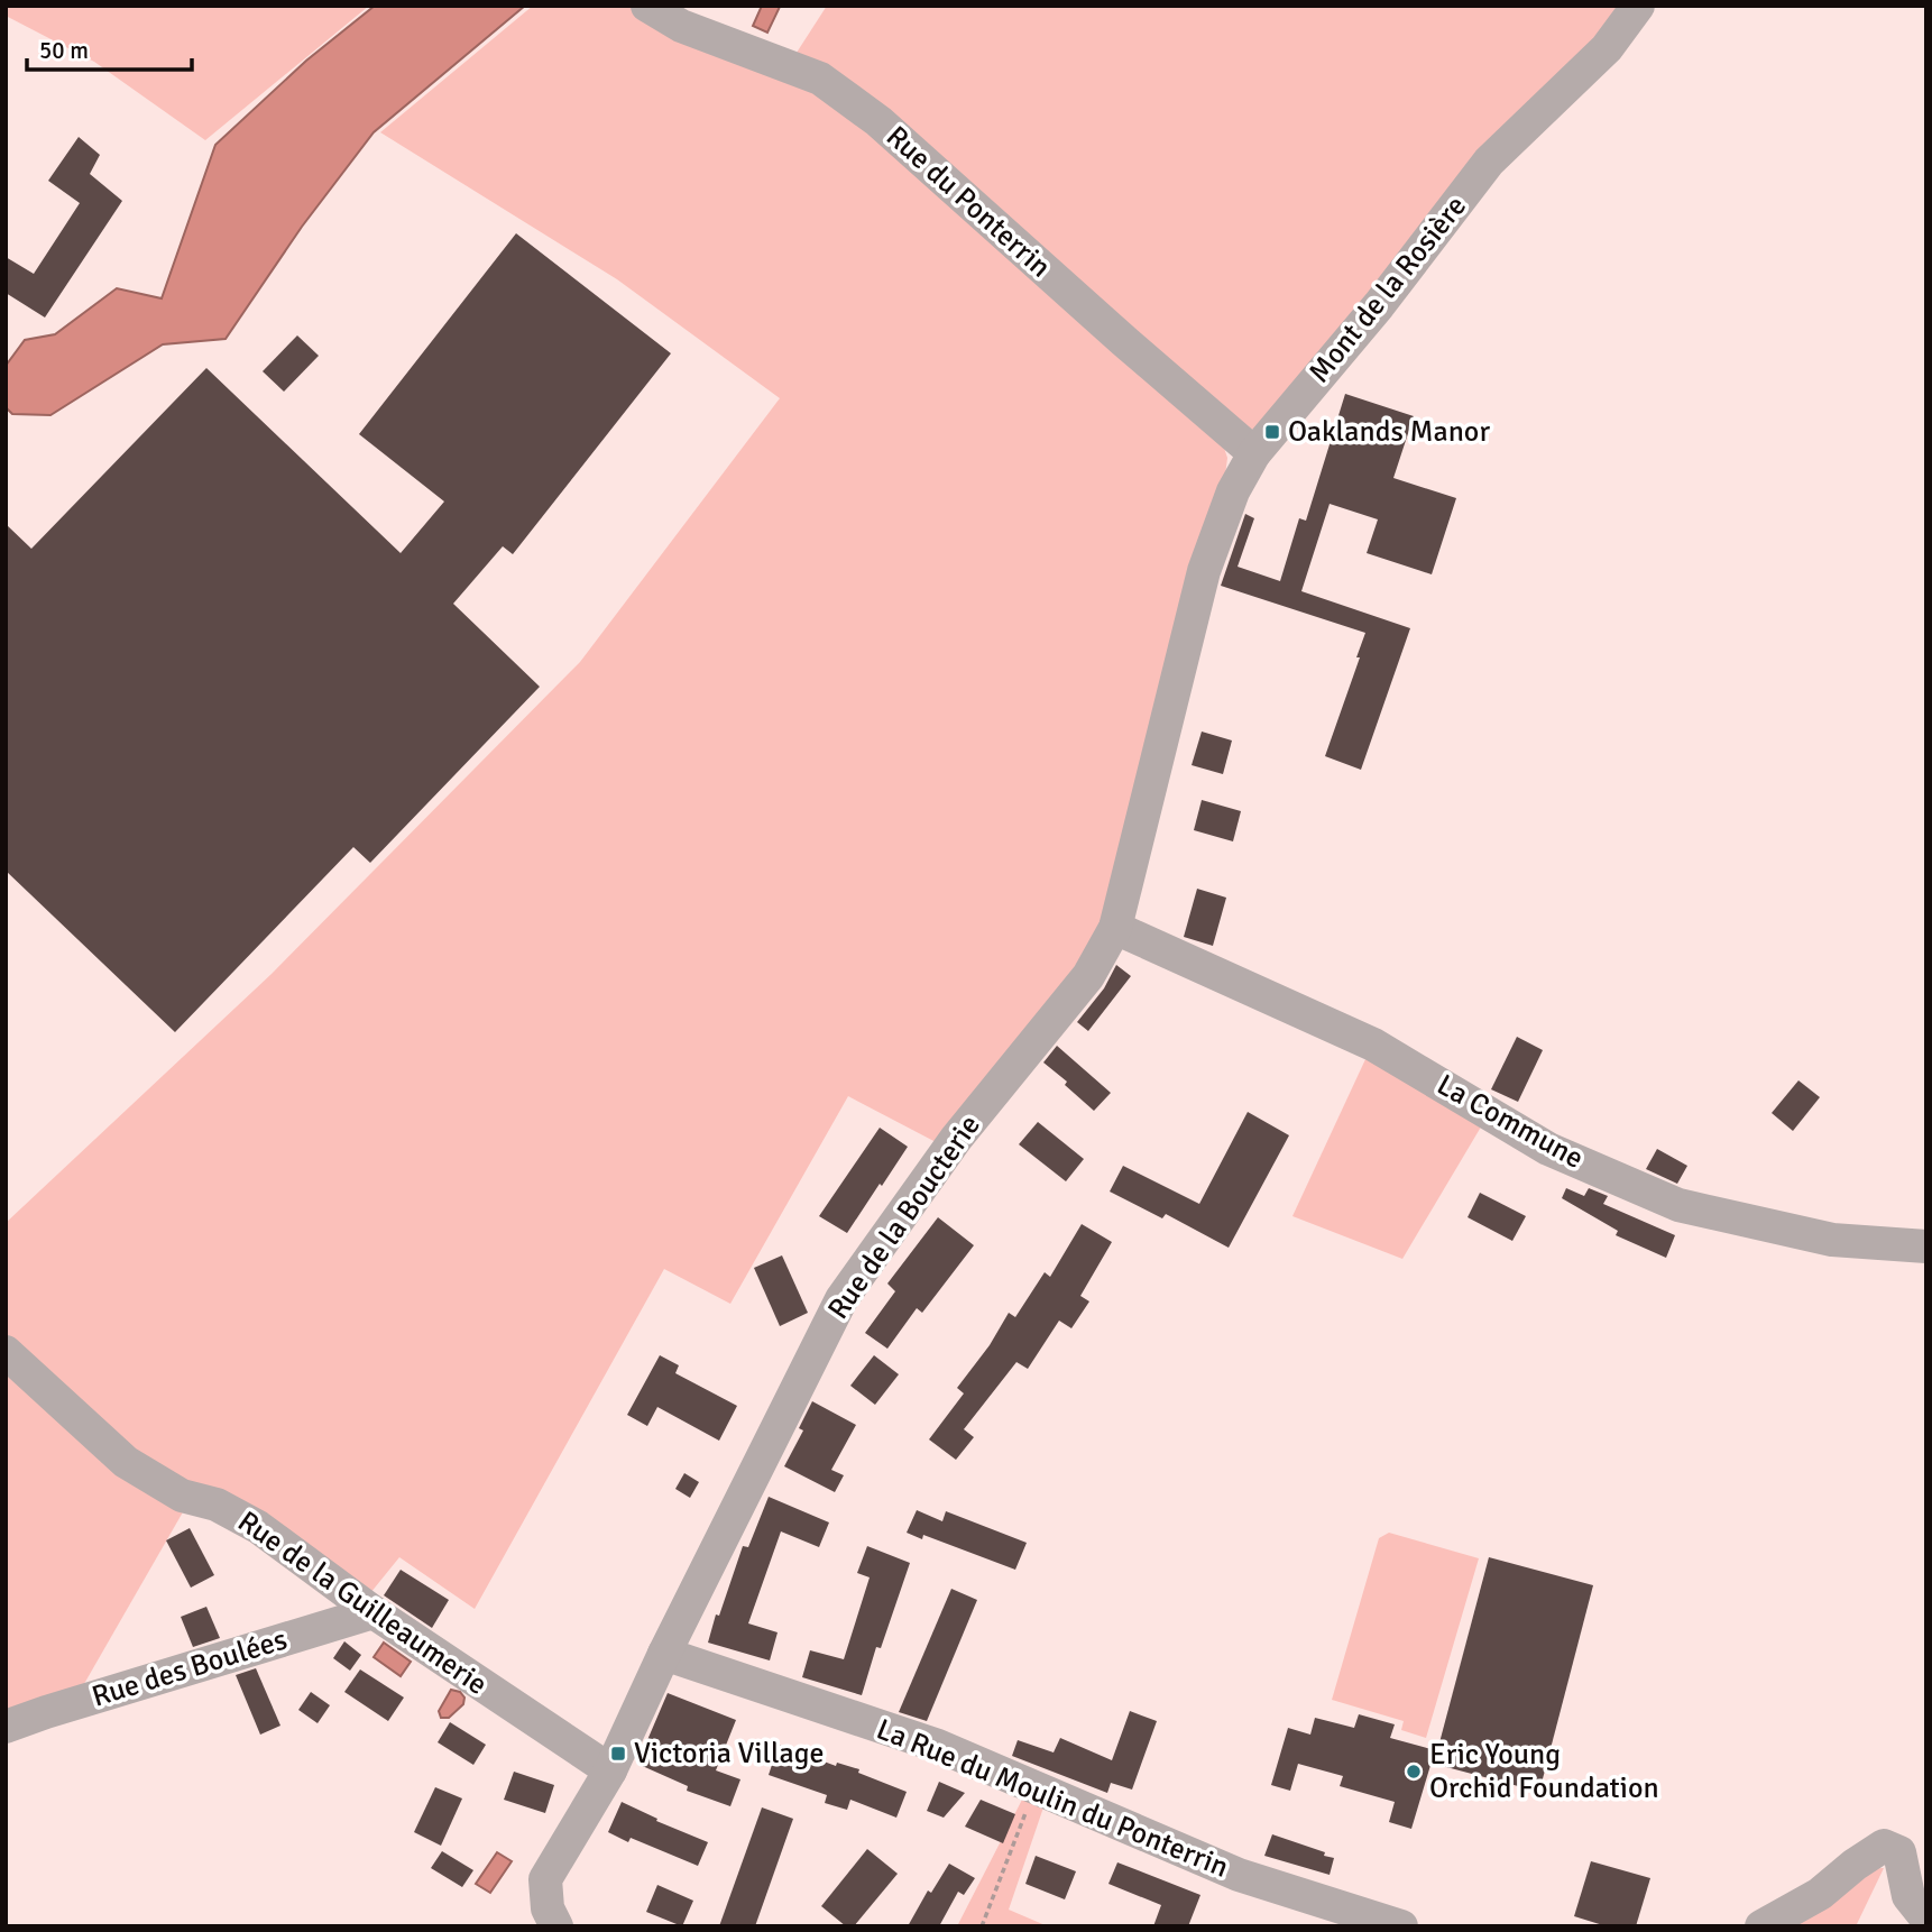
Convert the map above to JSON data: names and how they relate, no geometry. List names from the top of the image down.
{
  "streets": {
    "street": [
      "Rue du Ponterrin",
      "Mont de la Rosière",
      "La Commune",
      "Rue de la Boucterie",
      "Rue de la Guilleaumerie",
      "Rue des Boulées",
      "La Rue du Moulin du Ponterrin"
    ]
  },
  "crossings": [
    ["Rue du Ponterrin", "Mont de la Rosière"],
    ["Mont de la Rosière", "La Commune"],
    ["Mont de la Rosière", "Rue de la Boucterie"],
    ["La Commune", "Rue de la Boucterie"],
    ["Rue de la Boucterie", "Rue de la Guilleaumerie"],
    ["Rue de la Boucterie", "La Rue du Moulin du Ponterrin"],
    ["Rue de la Guilleaumerie", "Rue des Boulées"]
  ],
  "places": {
    "transit": ["Oaklands Manor", "Victoria Village"],
    "other": ["Eric Young Orchid Foundation"]
  },
  "scale_bar": "50 m"
}
